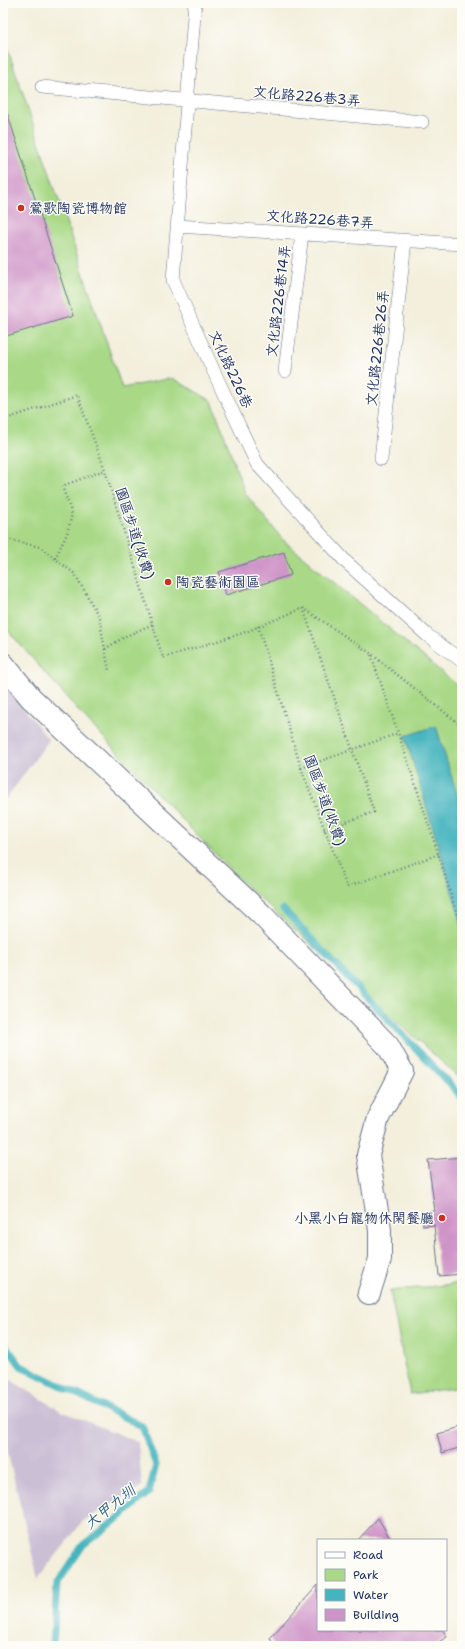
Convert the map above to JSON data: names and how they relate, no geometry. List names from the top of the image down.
{
  "streets": {
    "lane": [
      "文化路226巷3弄",
      "文化路226巷7弄",
      "文化路226巷14弄",
      "文化路226巷26弄",
      "文化路226巷"
    ],
    "path": ["園區步道(收費)"]
  },
  "crossings": [
    ["文化路226巷3弄", "文化路226巷"],
    ["文化路226巷7弄", "文化路226巷14弄"],
    ["文化路226巷7弄", "文化路226巷26弄"],
    ["文化路226巷7弄", "文化路226巷"]
  ],
  "water": ["大甲九圳"],
  "places": ["鶯歌陶瓷博物館", "陶瓷藝術園區", "小黑小白寵物休閑餐廳"],
  "legend": [
    "Road",
    "Park",
    "Water",
    "Building"
  ]
}
